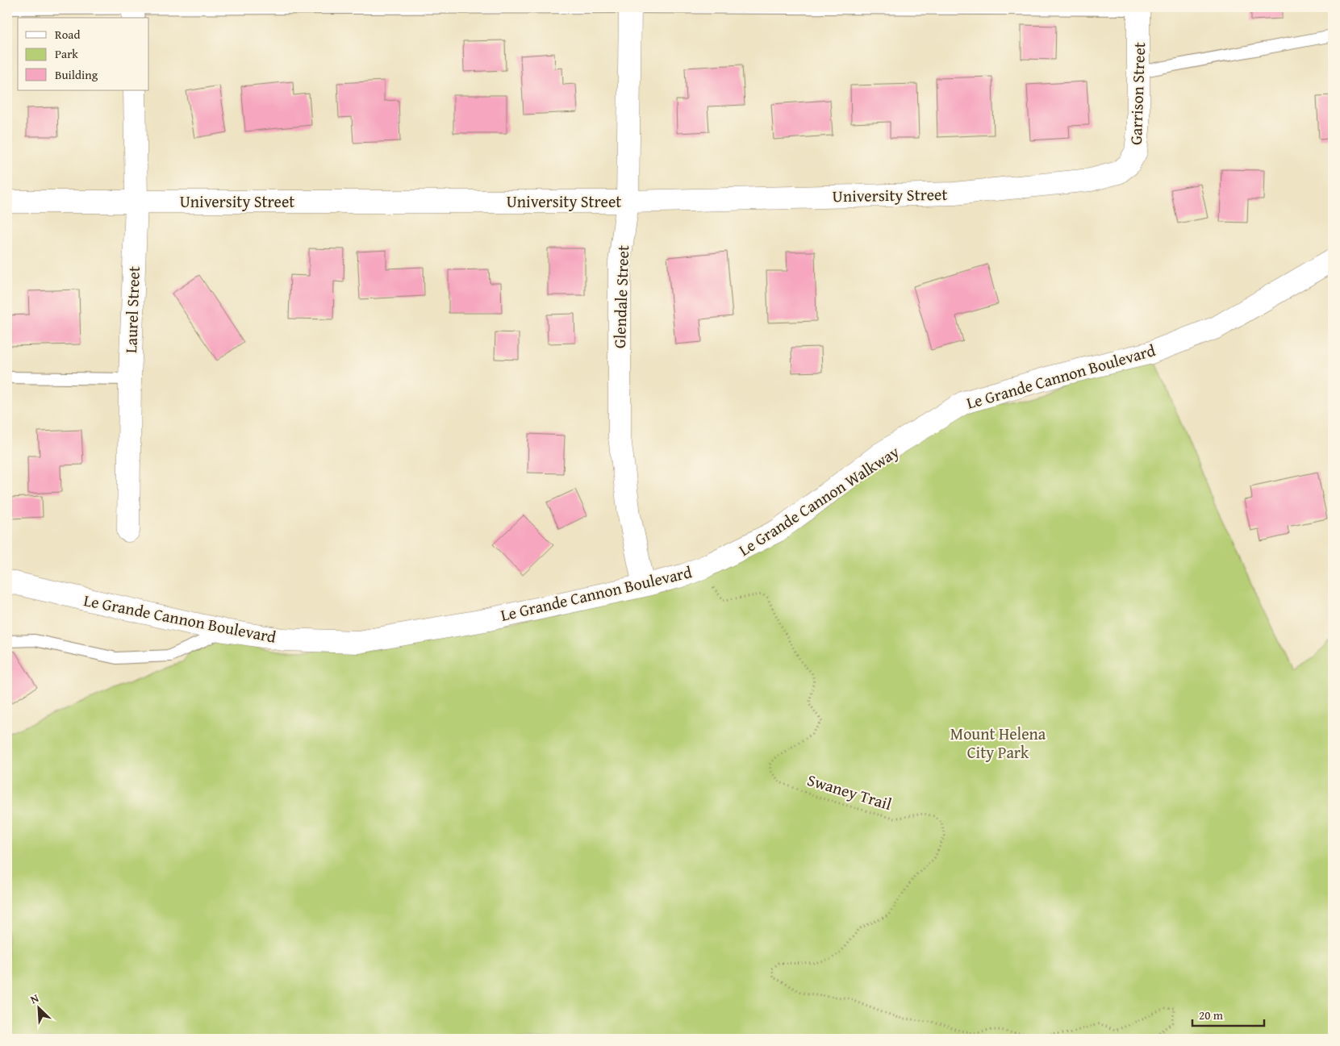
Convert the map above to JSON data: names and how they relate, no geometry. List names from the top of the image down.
{
  "streets": {
    "street": [
      "Garrison Street",
      "University Street",
      "Glendale Street",
      "Laurel Street",
      "Le Grande Cannon Boulevard"
    ],
    "path": ["Swaney Trail"]
  },
  "crossings": [
    ["Garrison Street", "University Street"],
    ["University Street", "Glendale Street"],
    ["University Street", "Laurel Street"],
    ["Glendale Street", "Le Grande Cannon Boulevard"],
    ["Le Grande Cannon Boulevard", "Swaney Trail"]
  ],
  "parks": ["Mount Helena City Park"],
  "legend": ["Road", "Park", "Building"],
  "scale_bar": "20 m",
  "north": "top left"
}
